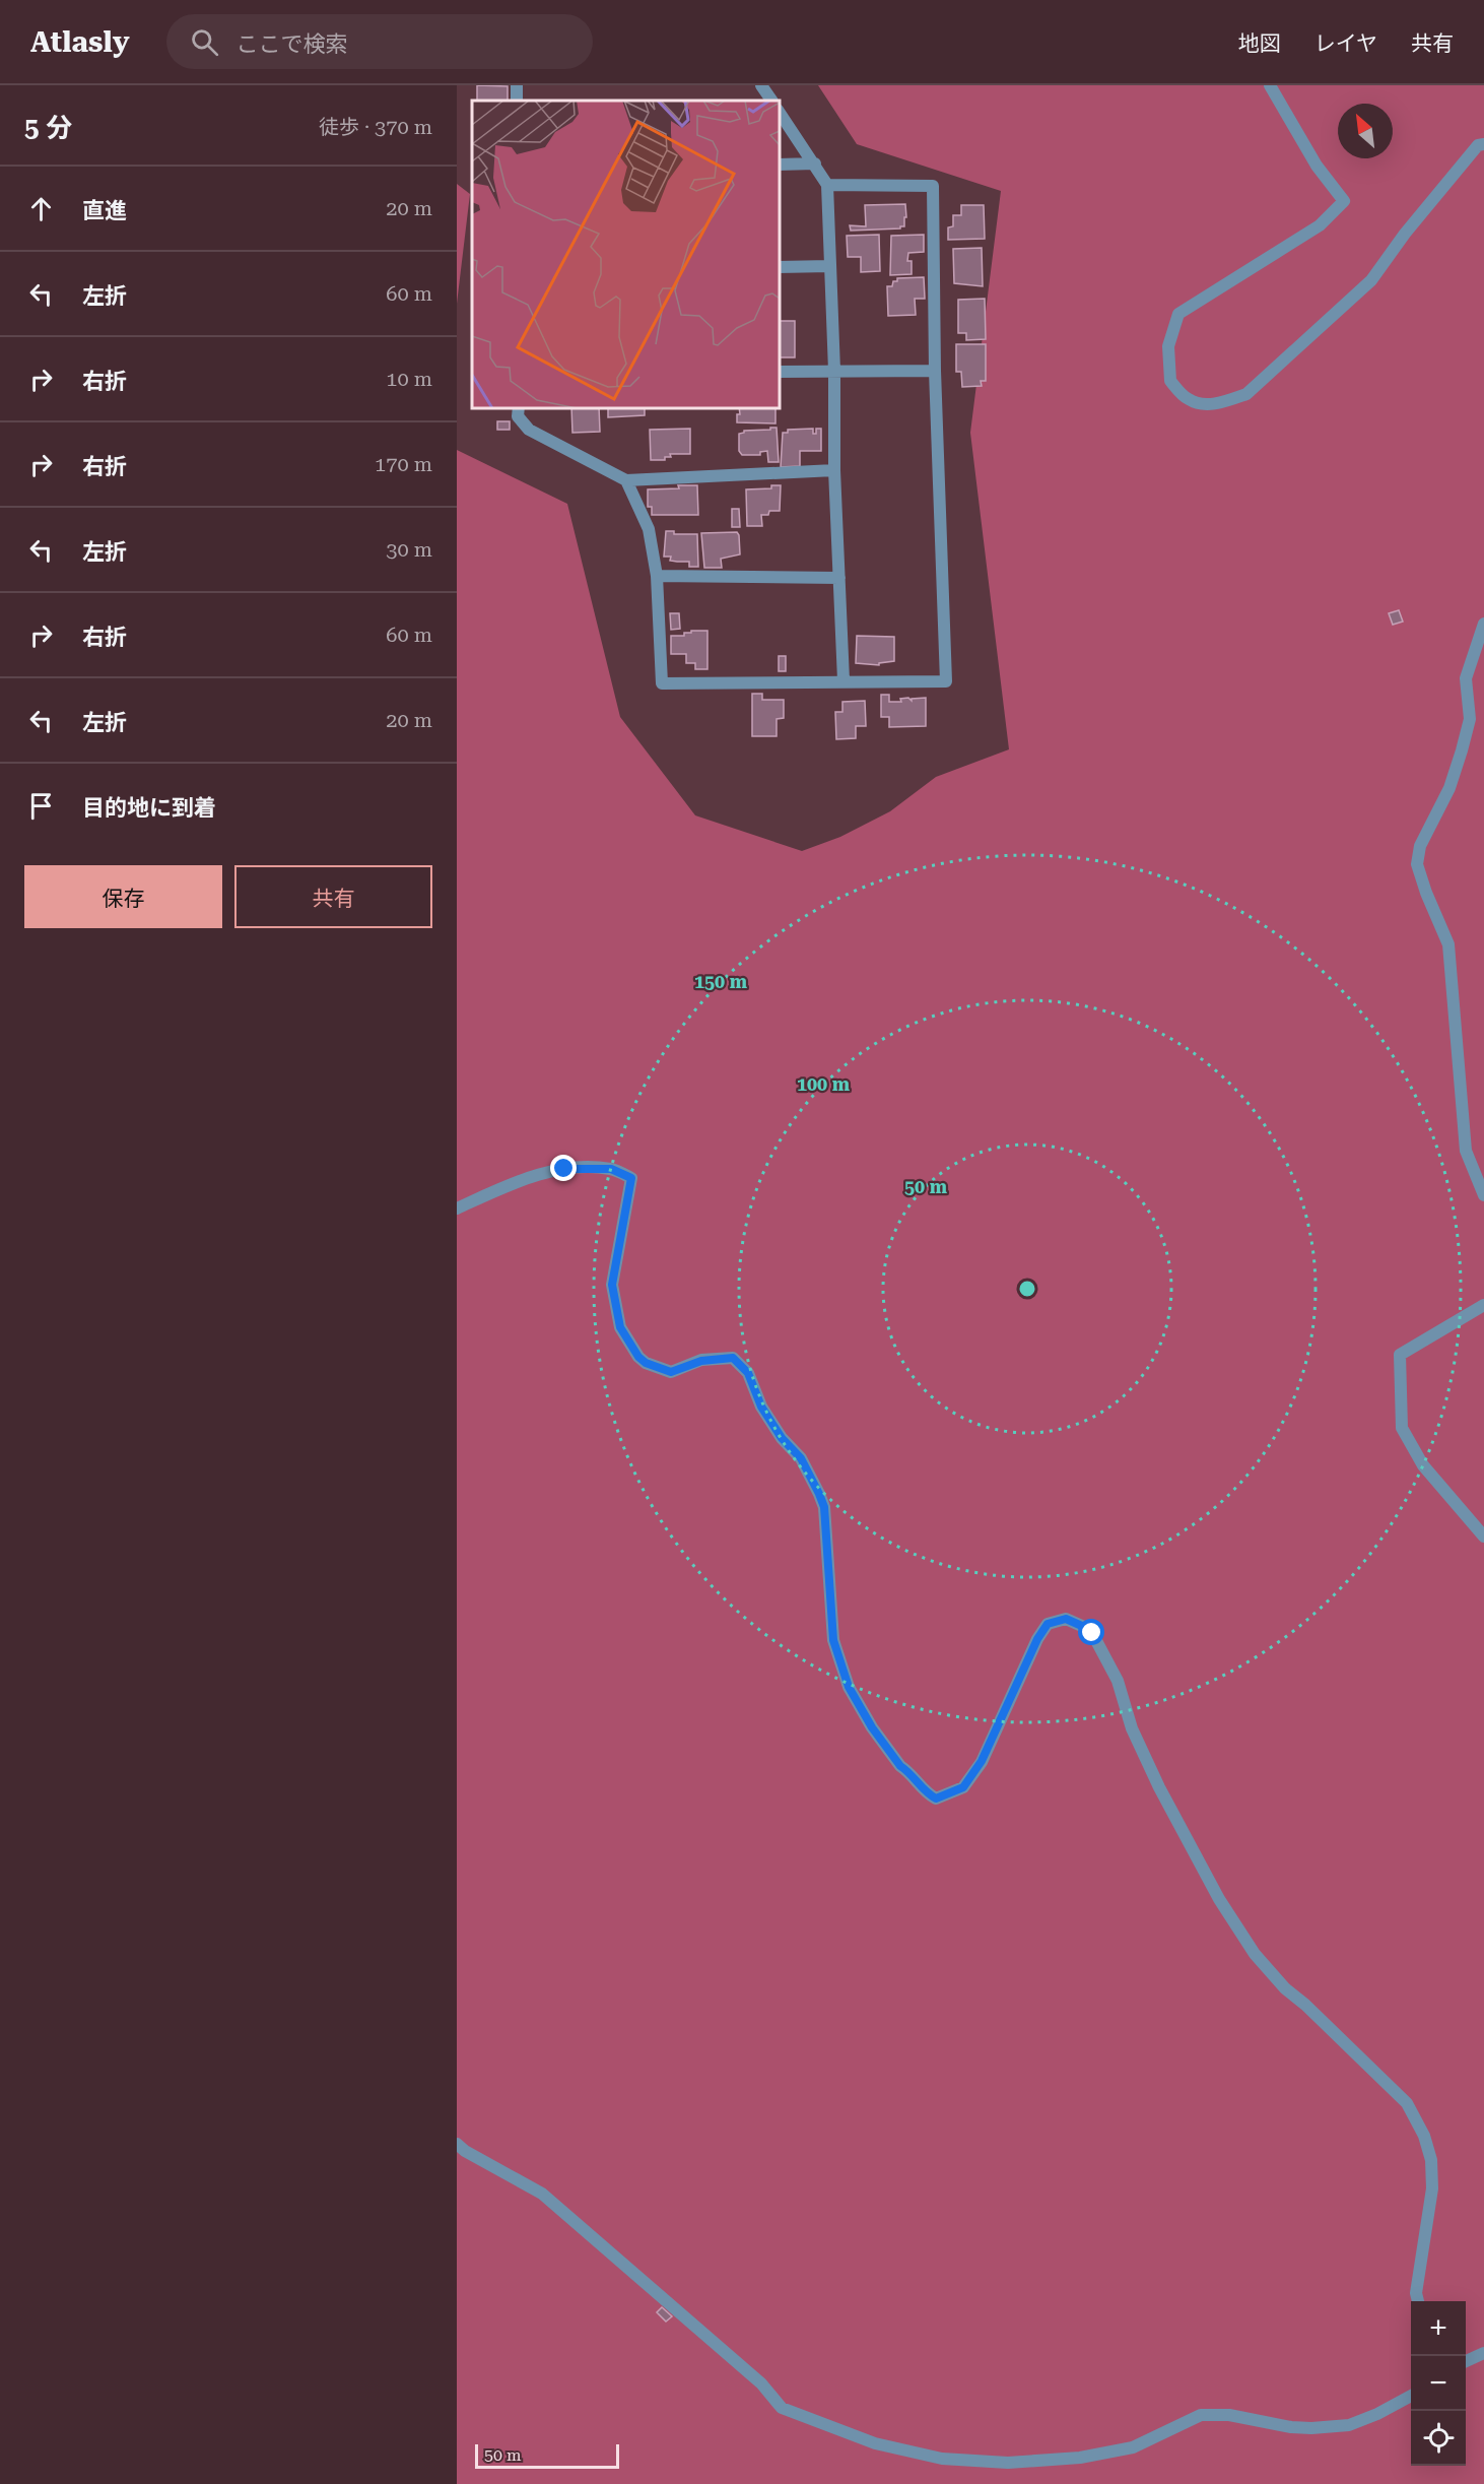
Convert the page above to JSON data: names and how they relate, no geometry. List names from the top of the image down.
{
  "scale_bar": "50 m",
  "north": "top left",
  "page": {
    "header": "Atlasly",
    "search": "ここで検索",
    "nav": ["地図", "レイヤ", "共有"],
    "heading": ["5 分", "徒歩 · 370 m"],
    "list": [
      ["直進", "20 m"],
      ["左折", "60 m"],
      ["右折", "10 m"],
      ["右折", "170 m"],
      ["左折", "30 m"],
      ["右折", "60 m"],
      ["左折", "20 m"],
      "目的地に到着"
    ],
    "buttons": ["保存", "共有"],
    "map_buttons": ["+", "−"],
    "scale": "50 m"
  },
  "rings": ["150 m", "100 m", "50 m"]
}
